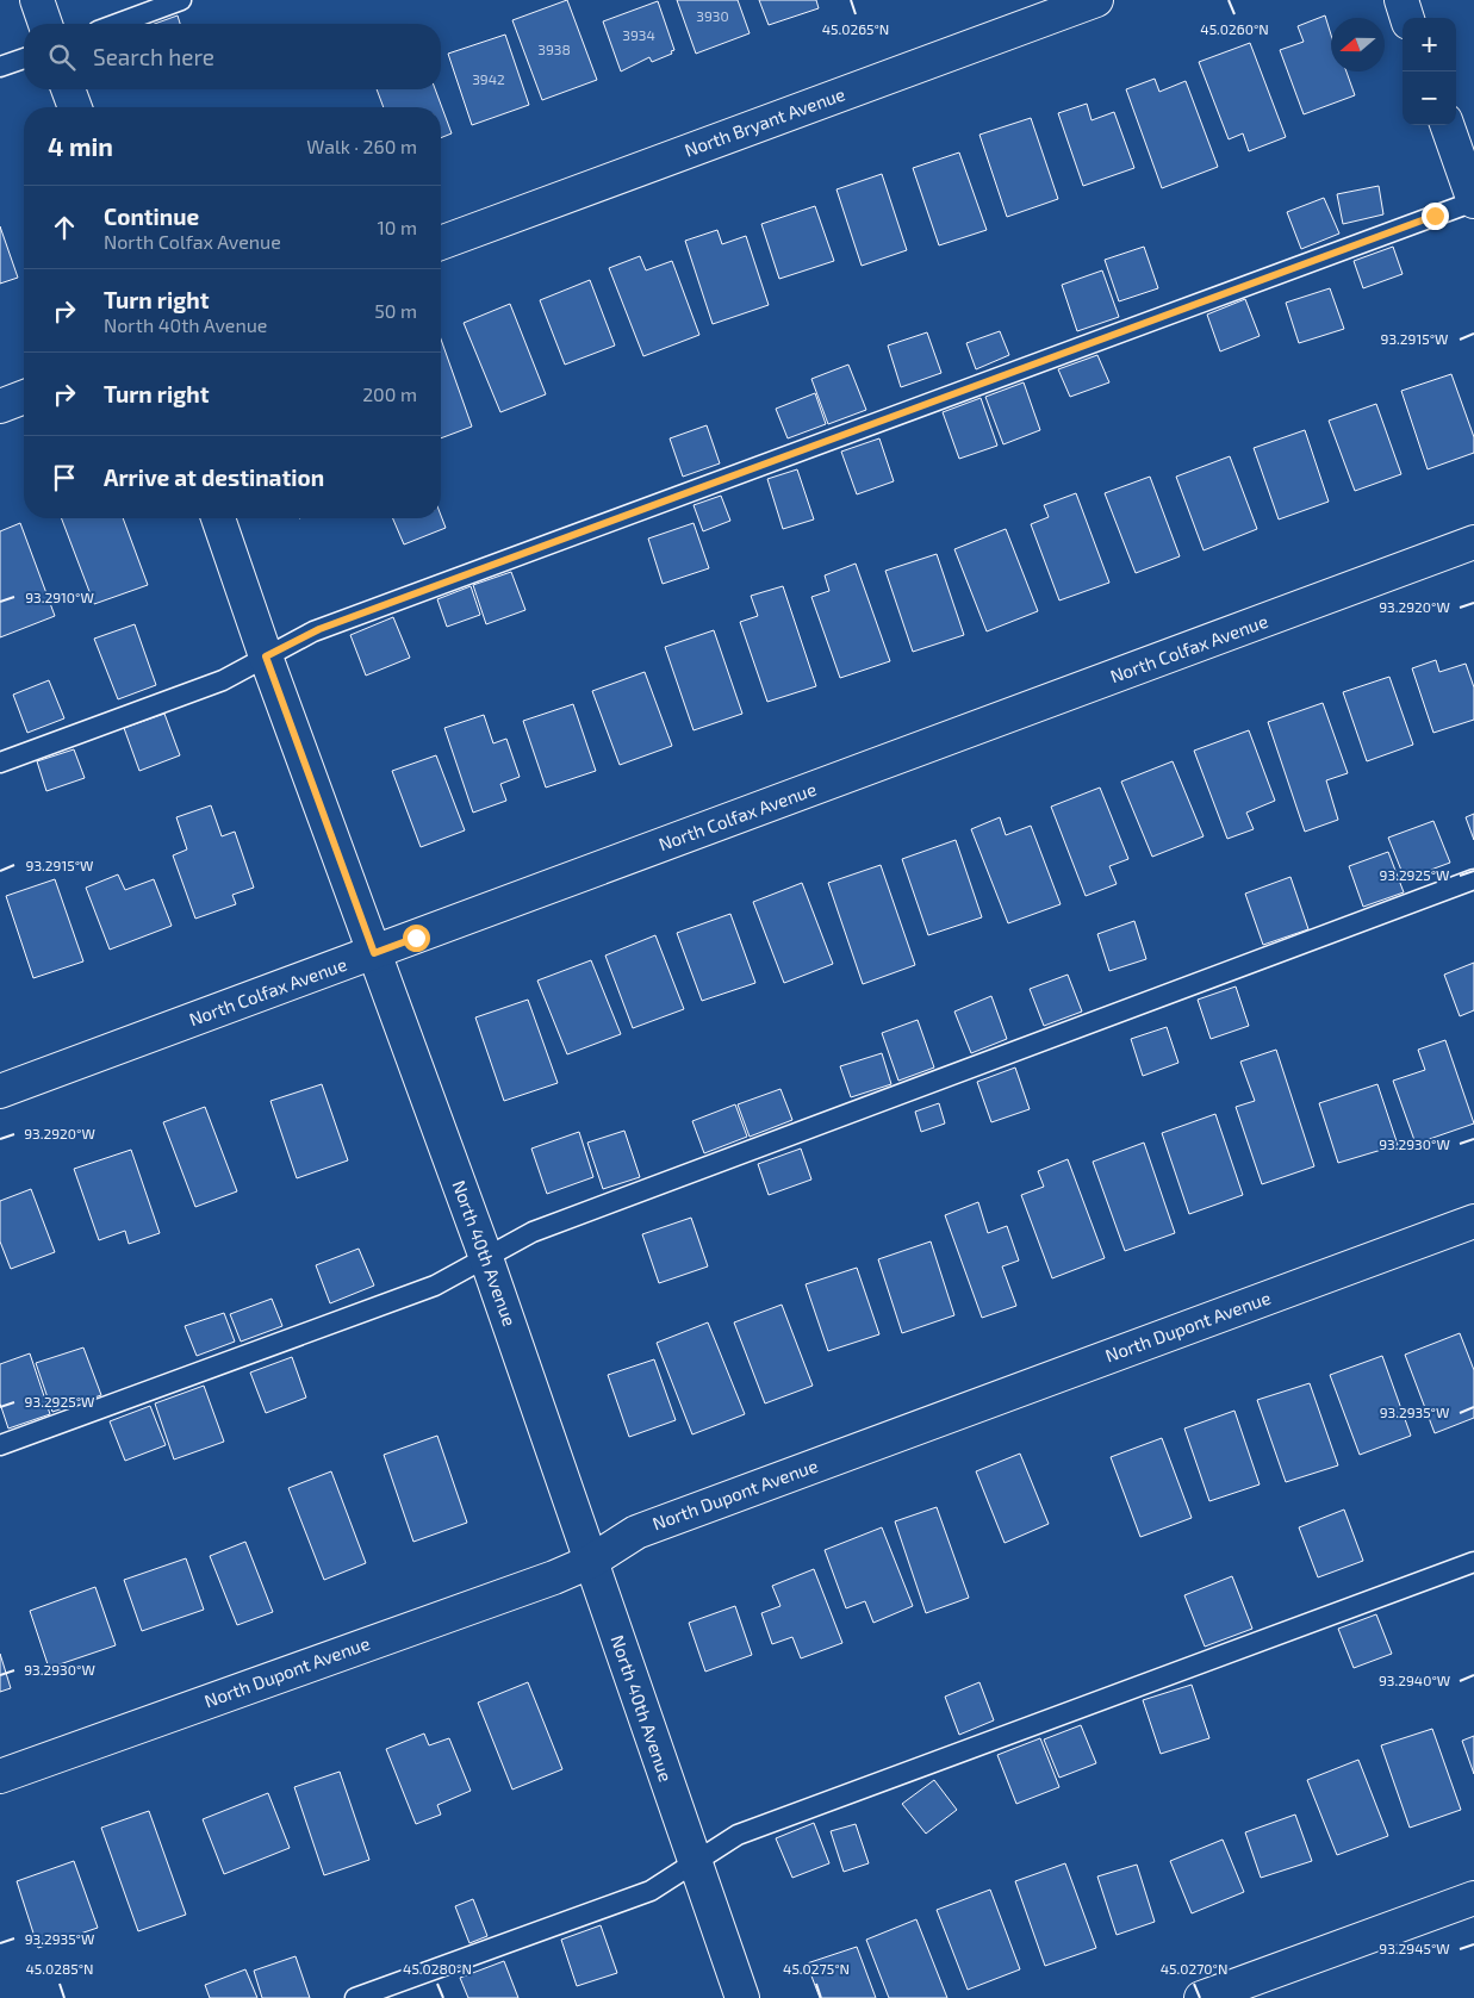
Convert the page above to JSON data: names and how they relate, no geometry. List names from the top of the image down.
{
  "streets": {
    "street": [
      "North Bryant Avenue",
      "North Colfax Avenue",
      "North 40th Avenue",
      "North Dupont Avenue"
    ]
  },
  "crossings": [
    ["North Colfax Avenue", "North 40th Avenue"],
    ["North 40th Avenue", "North Dupont Avenue"]
  ],
  "house_numbers": [
    "3930",
    "3934",
    "3938",
    "3942"
  ],
  "north": "left",
  "page": {
    "map_buttons": ["+", "−"],
    "search": "Search here",
    "heading": ["4 min", "Walk · 260 m"],
    "list": [
      ["Continue", "North Colfax Avenue", "10 m"],
      ["Turn right", "North 40th Avenue", "50 m"],
      ["Turn right", "200 m"],
      "Arrive at destination"
    ]
  },
  "coordinates": [
    "45.0265°N",
    "45.0260°N",
    "93.2915°W",
    "93.2910°W",
    "93.2920°W",
    "93.2925°W",
    "93.2930°W",
    "93.2935°W",
    "93.2940°W",
    "93.2945°W",
    "45.0285°N",
    "45.0280°N",
    "45.0275°N",
    "45.0270°N"
  ]
}
